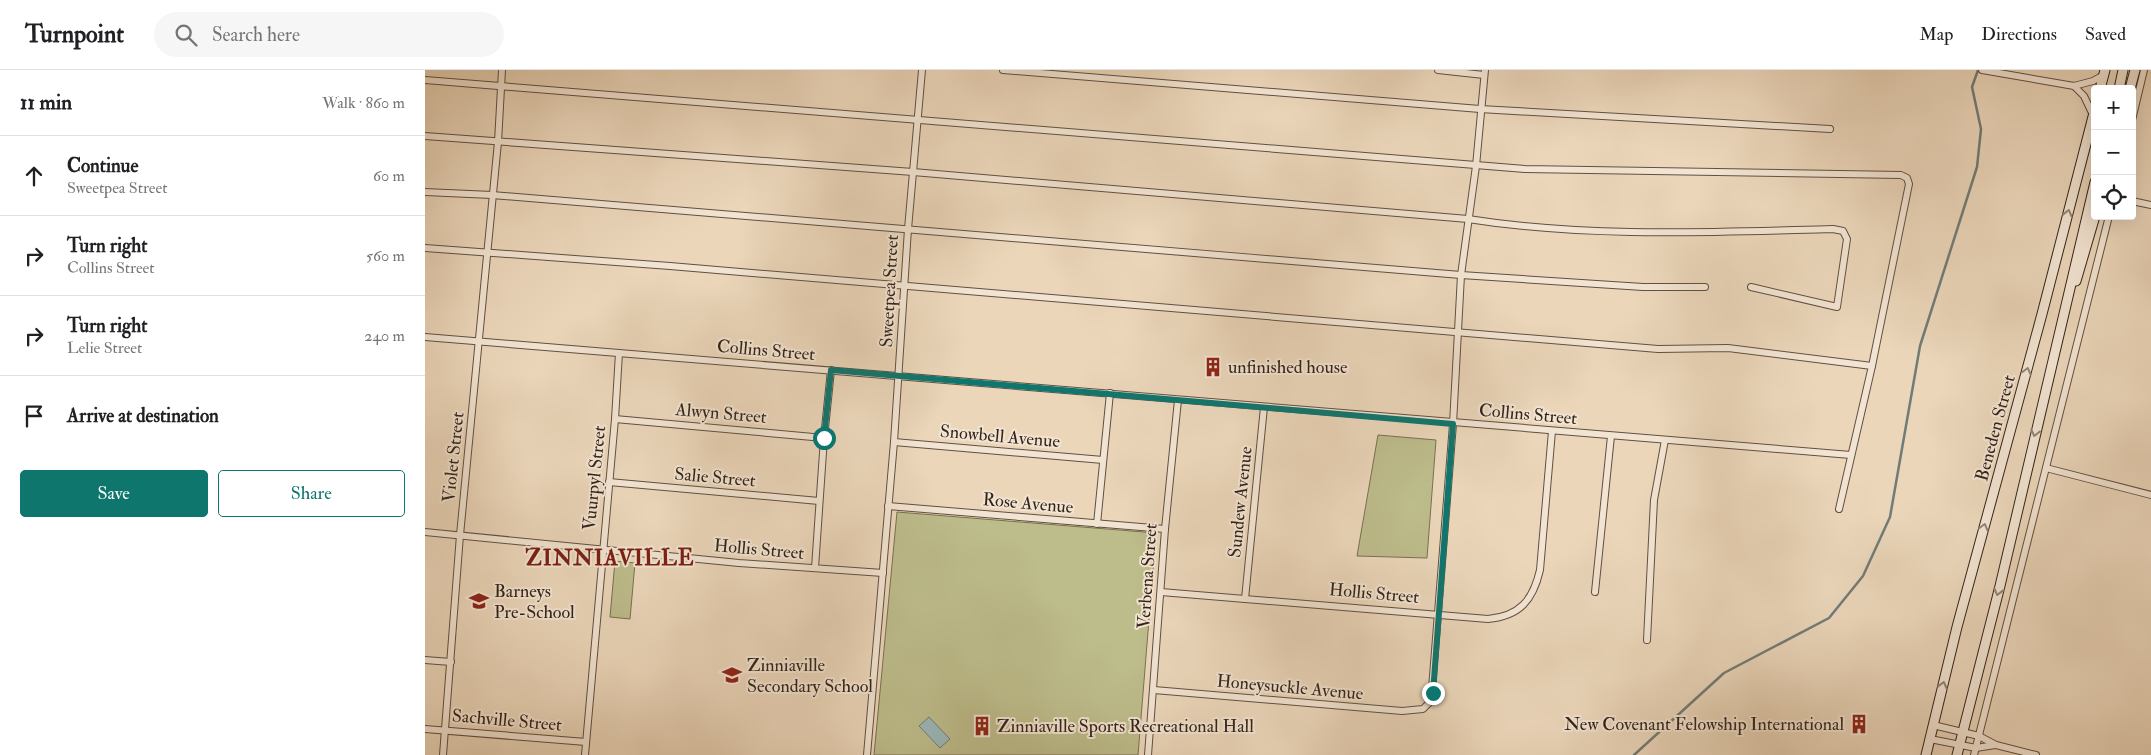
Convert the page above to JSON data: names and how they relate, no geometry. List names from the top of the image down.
{
  "streets": {
    "main road": ["Beneden Street"],
    "street": [
      "Sweetpea Street",
      "Collins Street",
      "Alwyn Street",
      "Snowbell Avenue",
      "Violet Street",
      "Salie Street",
      "Vuurpyl Street",
      "Sundew Avenue",
      "Rose Avenue",
      "Hollis Street",
      "Verbena Street",
      "Honeysuckle Avenue",
      "Sachville Street"
    ]
  },
  "crossings": [
    ["Sweetpea Street", "Collins Street"],
    ["Sweetpea Street", "Snowbell Avenue"],
    ["Sweetpea Street", "Rose Avenue"],
    ["Sweetpea Street", "Hollis Street"],
    ["Collins Street", "Violet Street"],
    ["Collins Street", "Vuurpyl Street"],
    ["Collins Street", "Sundew Avenue"],
    ["Collins Street", "Hollis Street"],
    ["Collins Street", "Verbena Street"],
    ["Alwyn Street", "Vuurpyl Street"],
    ["Violet Street", "Hollis Street"],
    ["Violet Street", "Sachville Street"],
    ["Salie Street", "Vuurpyl Street"],
    ["Vuurpyl Street", "Hollis Street"],
    ["Vuurpyl Street", "Sachville Street"],
    ["Sundew Avenue", "Hollis Street"],
    ["Rose Avenue", "Verbena Street"],
    ["Hollis Street", "Verbena Street"],
    ["Hollis Street", "Honeysuckle Avenue"],
    ["Verbena Street", "Honeysuckle Avenue"]
  ],
  "districts": ["ZINNIAVILLE"],
  "places": {
    "building": ["unfinished house", "New Covenant Felowship International", "Zinniaville Sports Recreational Hall"],
    "school or university": ["Barneys Pre-School", "Zinniaville Secondary School"]
  },
  "page": {
    "header": "Turnpoint",
    "search": "Search here",
    "nav": ["Map", "Directions", "Saved"],
    "heading": ["11 min", "Walk · 860 m"],
    "map_buttons": ["+", "−"],
    "list": [
      ["Continue", "Sweetpea Street", "60 m"],
      ["Turn right", "Collins Street", "560 m"],
      ["Turn right", "Lelie Street", "240 m"],
      "Arrive at destination"
    ],
    "buttons": ["Save", "Share"]
  }
}
